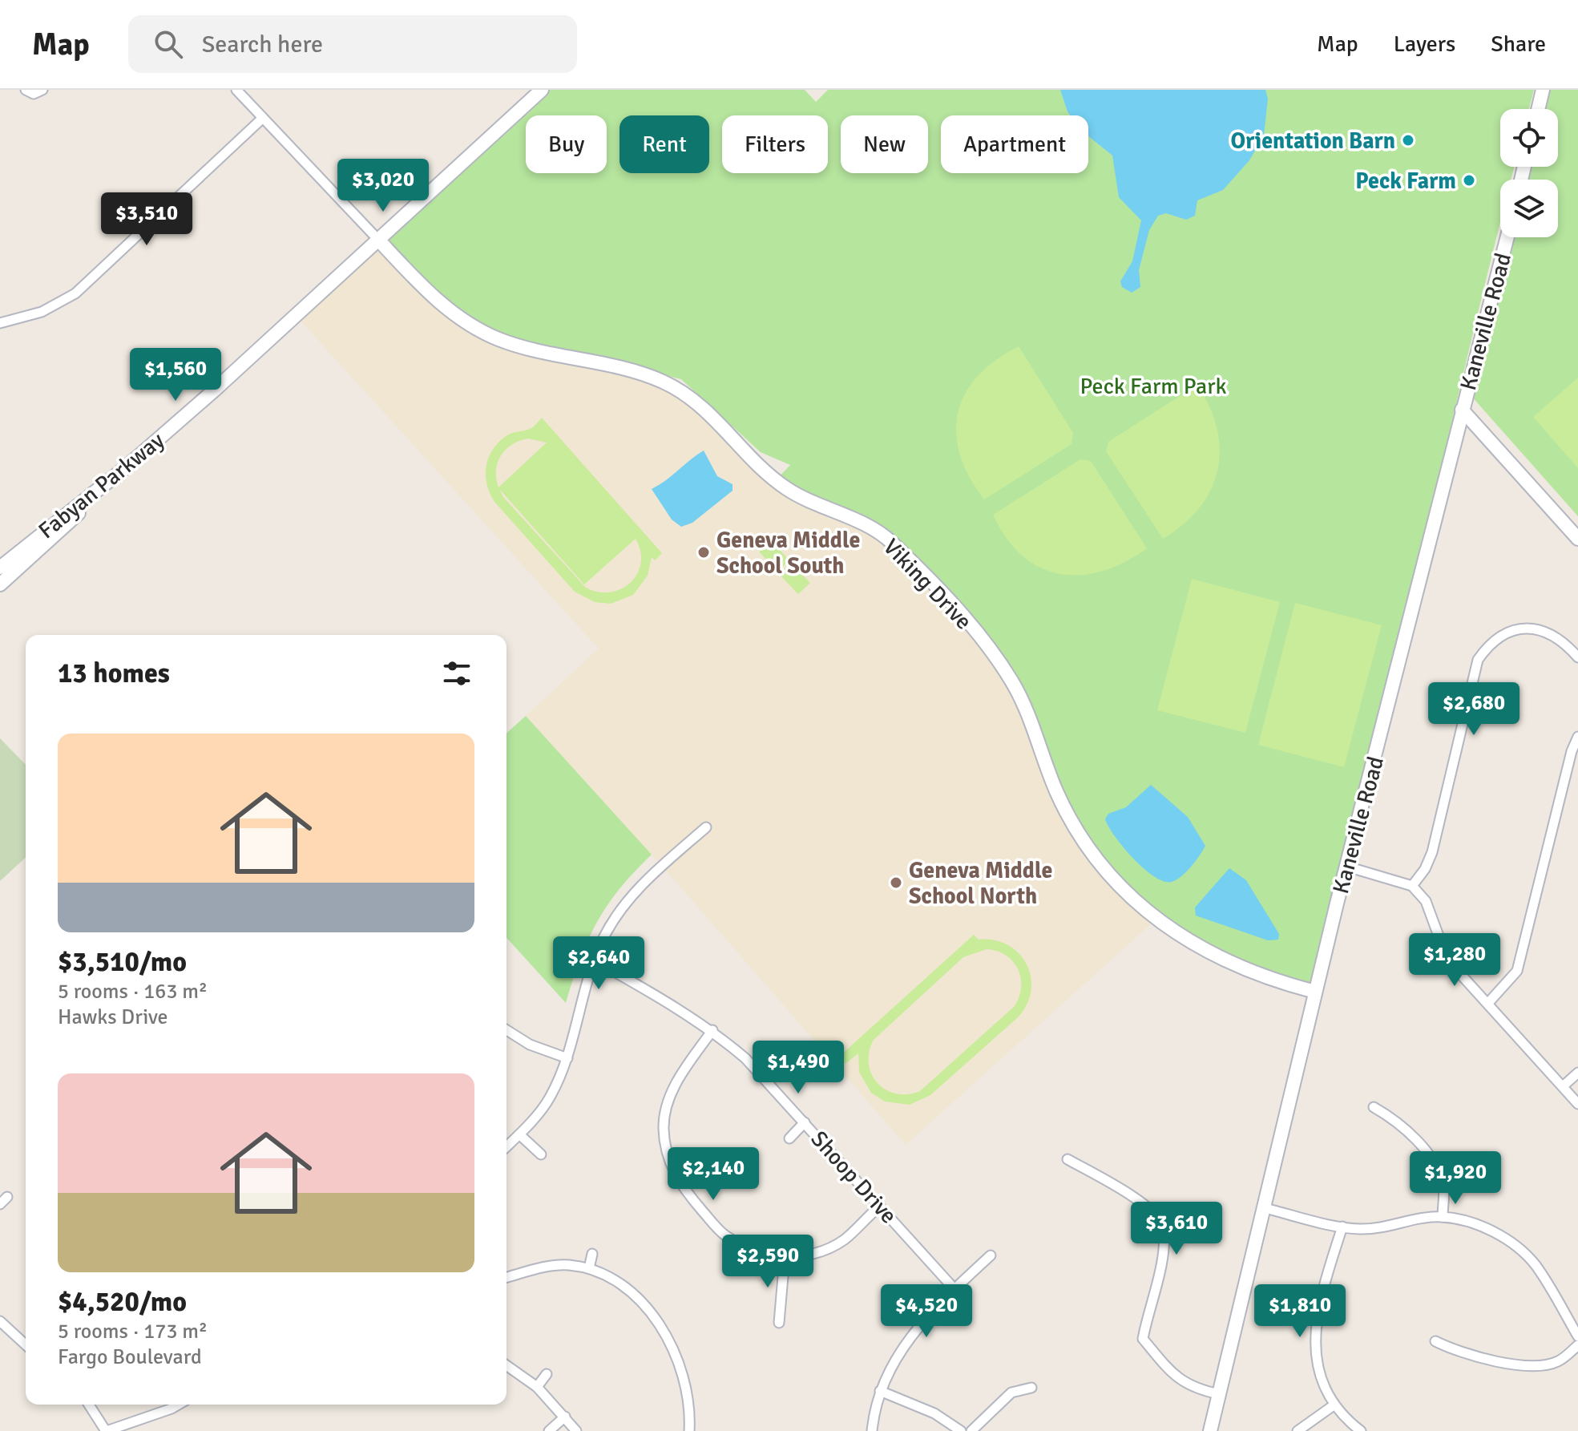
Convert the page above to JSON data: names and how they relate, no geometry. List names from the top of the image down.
{
  "streets": {
    "main road": ["Kaneville Road", "Fabyan Parkway", "Viking Drive"],
    "street": ["Shoop Drive"]
  },
  "crossings": [
    ["Kaneville Road", "Viking Drive"],
    ["Fabyan Parkway", "Viking Drive"]
  ],
  "parks": ["Peck Farm Park"],
  "places": [
    "Orientation Barn",
    "Peck Farm",
    "Geneva Middle School South",
    "Geneva Middle School North"
  ],
  "page": {
    "header": "Map",
    "search": "Search here",
    "nav": ["Map", "Layers", "Share"],
    "chip": [
      "Buy",
      "Rent",
      "Filters",
      "New",
      "Apartment"
    ],
    "price": [
      "$3,020",
      "$3,510",
      "$1,560",
      "$2,680",
      "$1,280",
      "$2,640",
      "$1,490",
      "$2,140",
      "$1,920",
      "$3,610",
      "$2,590",
      "$4,520",
      "$1,810"
    ],
    "heading": "13 homes",
    "list": [
      {
        "name": "$3,510/mo",
        "note": "5 rooms · 163 m² · Hawks Drive"
      },
      {
        "name": "$4,520/mo",
        "note": "5 rooms · 173 m² · Fargo Boulevard"
      }
    ]
  }
}
